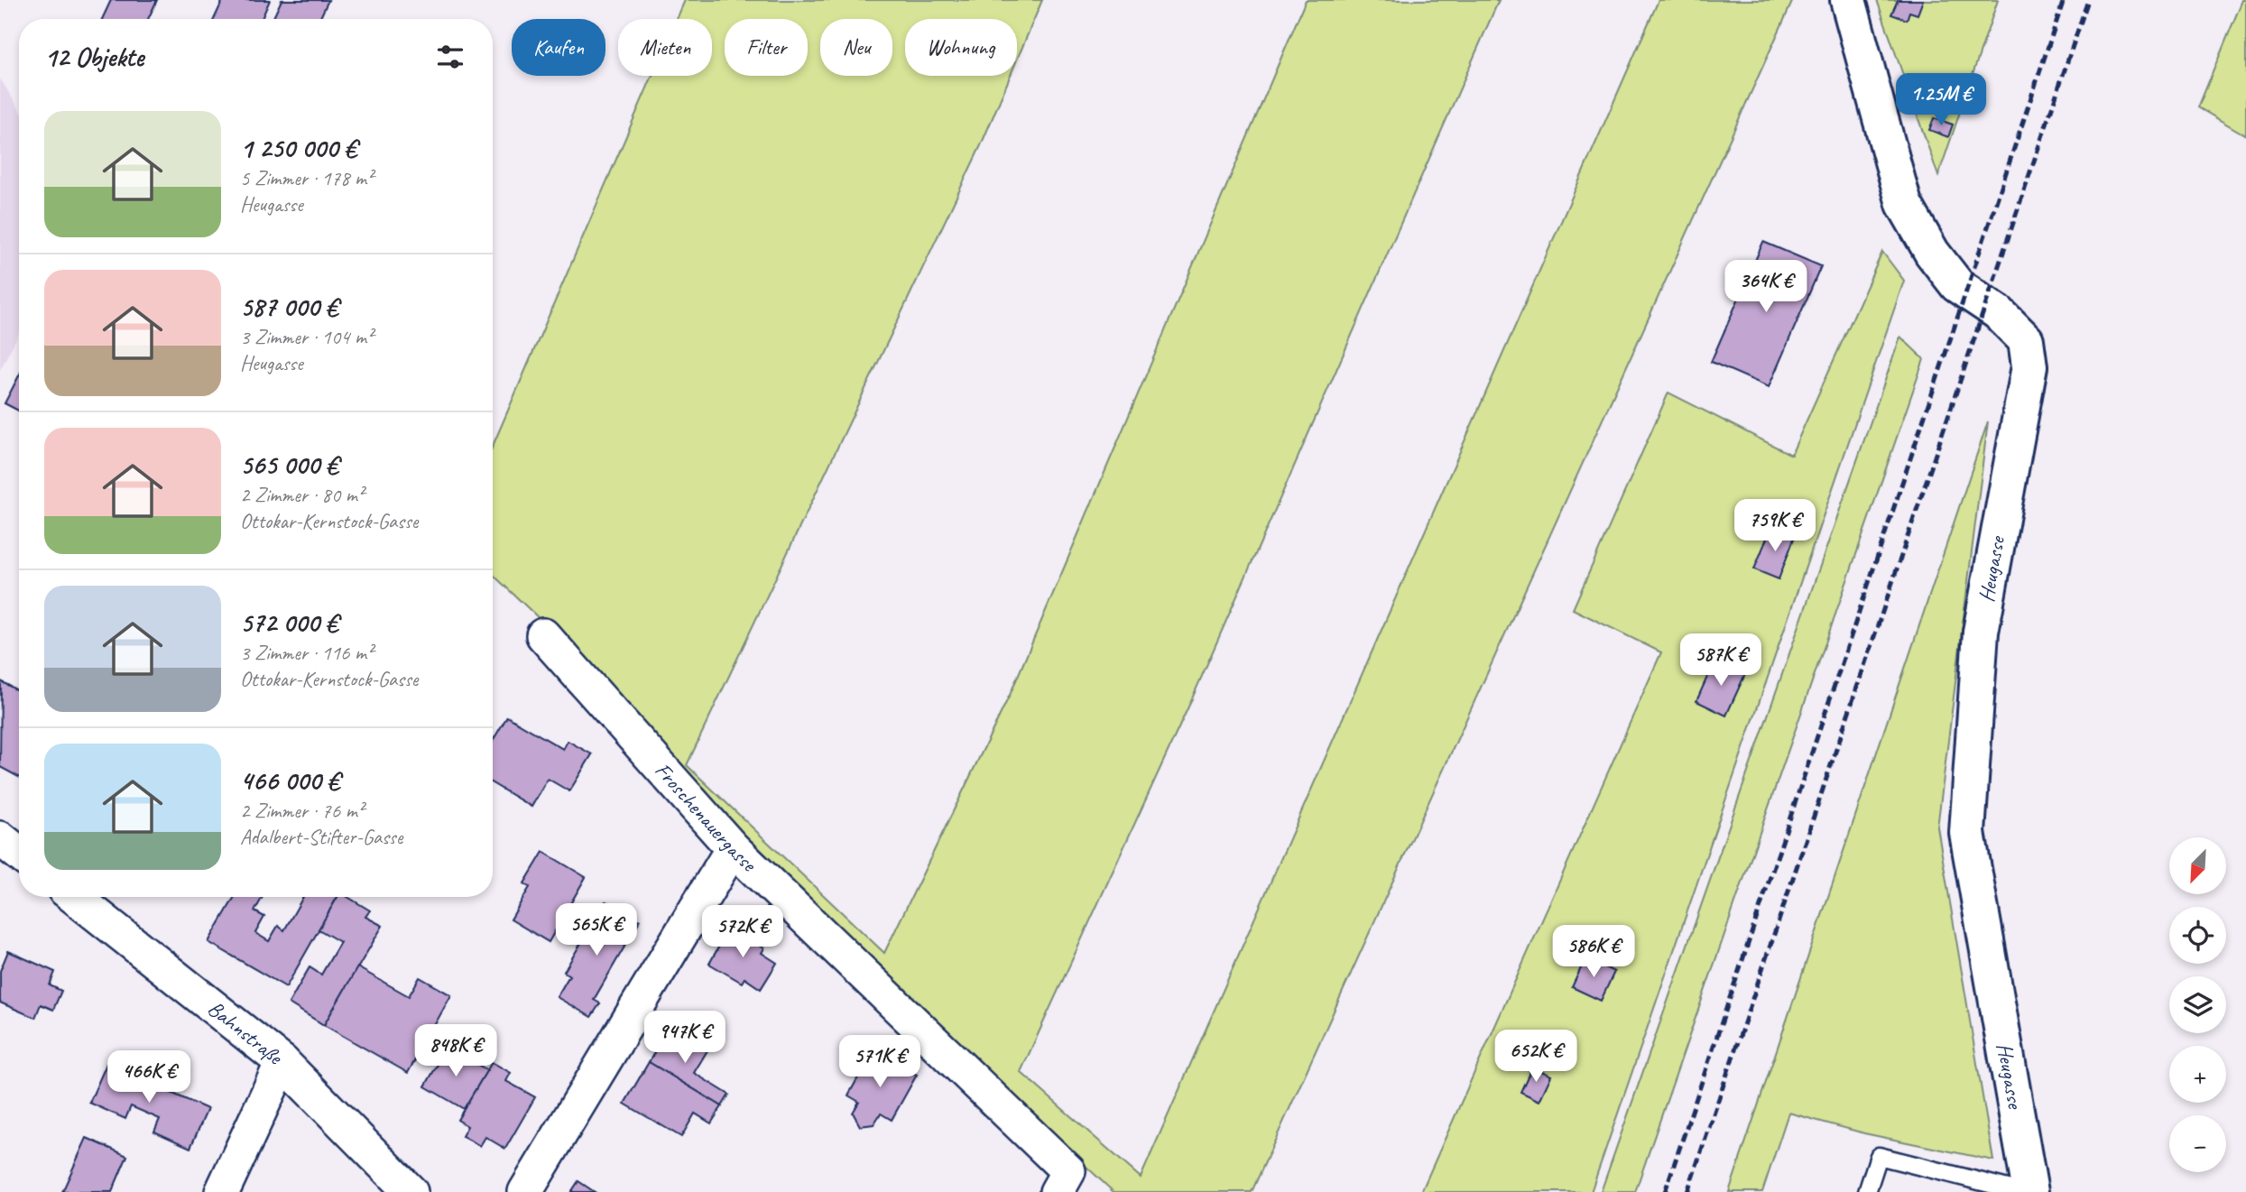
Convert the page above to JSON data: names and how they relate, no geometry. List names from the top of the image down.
{
  "streets": {
    "street": ["Heugasse", "Froschenauergasse", "Bahnstraße"]
  },
  "north": "bottom left",
  "page": {
    "chip": [
      "Kaufen",
      "Mieten",
      "Filter",
      "Neu",
      "Wohnung"
    ],
    "heading": "12 Objekte",
    "price": [
      "1.25M €",
      "364K €",
      "759K €",
      "587K €",
      "565K €",
      "572K €",
      "586K €",
      "947K €",
      "848K €",
      "652K €",
      "571K €",
      "466K €"
    ],
    "list": [
      {
        "name": "1 250 000 €",
        "note": "5 Zimmer · 178 m² · Heugasse"
      },
      {
        "name": "587 000 €",
        "note": "3 Zimmer · 104 m² · Heugasse"
      },
      {
        "name": "565 000 €",
        "note": "2 Zimmer · 80 m² · Ottokar-Kernstock-Gasse"
      },
      {
        "name": "572 000 €",
        "note": "3 Zimmer · 116 m² · Ottokar-Kernstock-Gasse"
      },
      {
        "name": "466 000 €",
        "note": "2 Zimmer · 76 m² · Adalbert-Stifter-Gasse"
      }
    ],
    "map_buttons": ["+", "−"]
  }
}
